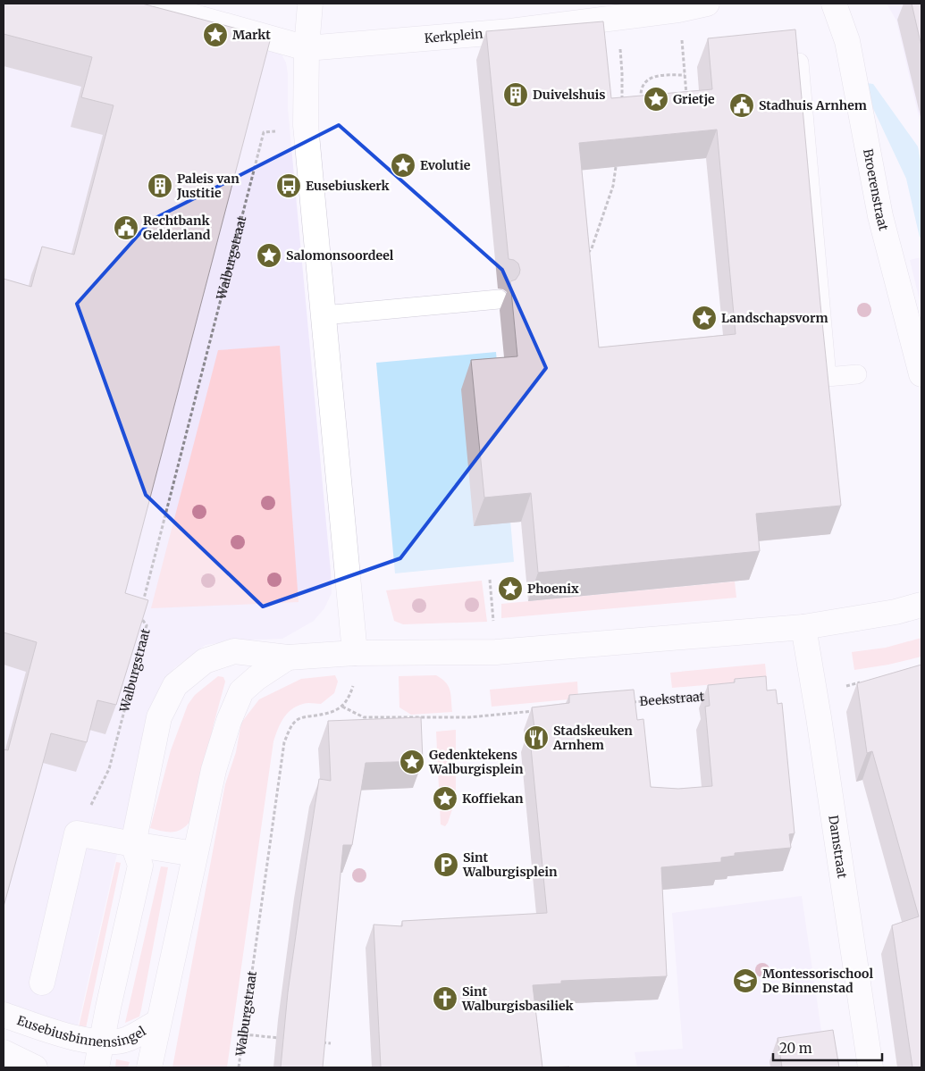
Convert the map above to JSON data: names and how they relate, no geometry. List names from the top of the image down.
{
  "streets": {
    "street": [
      "Kerkplein",
      "Broerenstraat",
      "Damstraat",
      "Eusebiusbinnensingel"
    ],
    "path": ["Walburgstraat", "Beekstraat"]
  },
  "places": {
    "place": [
      "Markt",
      "Grietje",
      "Evolutie",
      "Salomonsoordeel",
      "Landschapsvorm",
      "Phoenix",
      "Gedenktekens Walburgisplein",
      "Koffiekan"
    ],
    "building": ["Duivelshuis", "Paleis van Justitie"],
    "public building": ["Stadhuis Arnhem", "Rechtbank Gelderland"],
    "bus stop": ["Eusebiuskerk"],
    "restaurant": ["Stadskeuken Arnhem"],
    "parking": ["Sint Walburgisplein"],
    "school or university": ["Montessorischool De Binnenstad"],
    "church": ["Sint Walburgisbasiliek"]
  },
  "scale_bar": "20 m"
}
